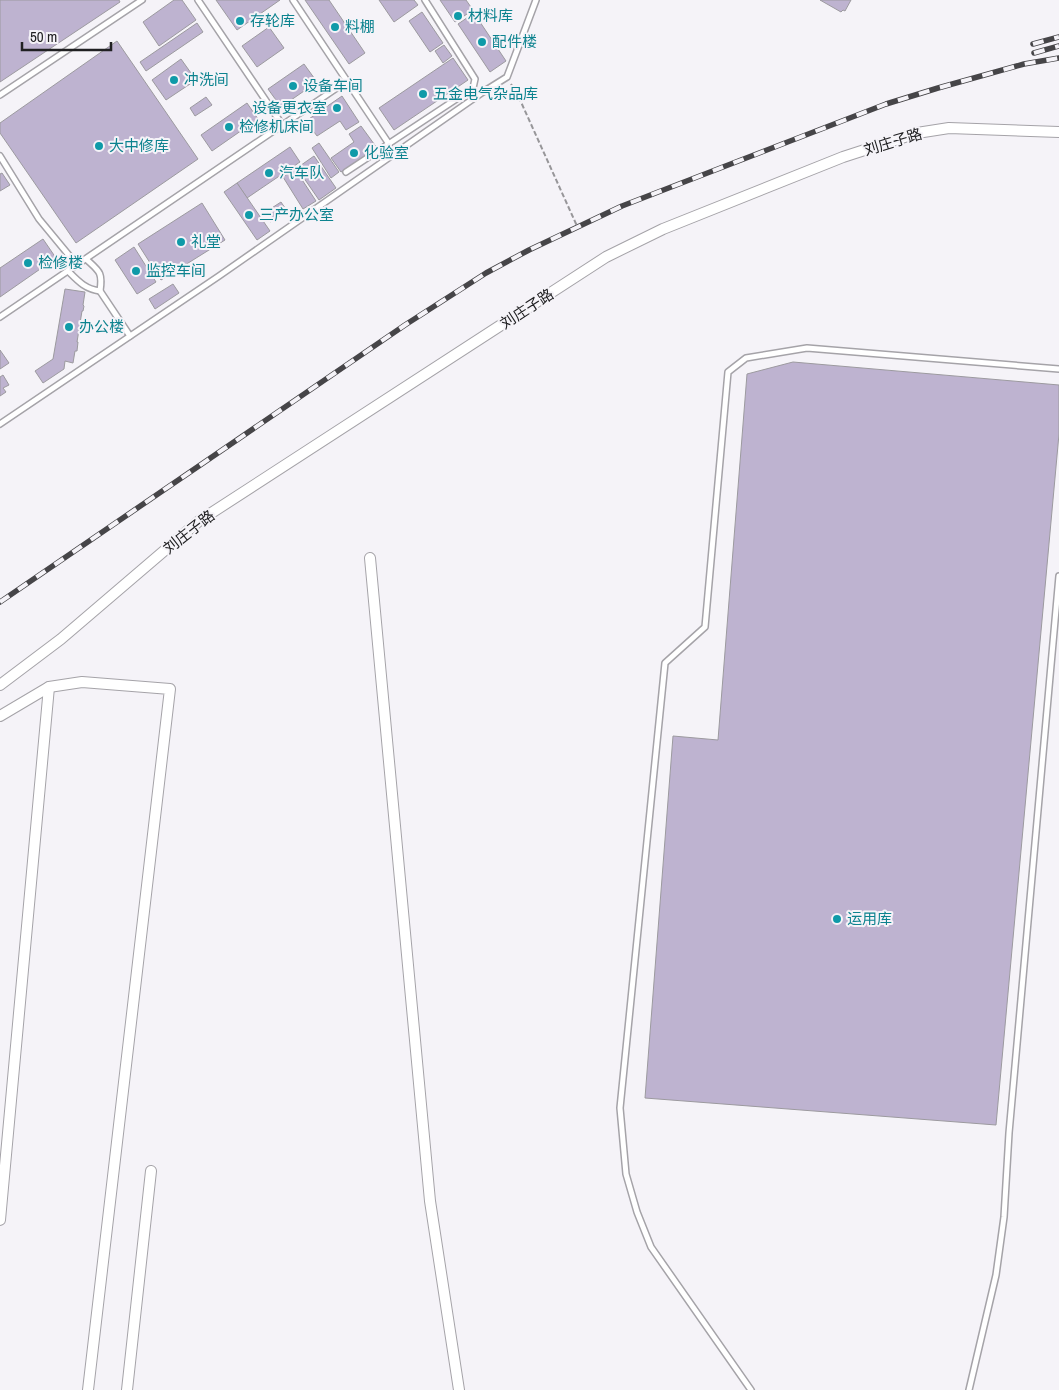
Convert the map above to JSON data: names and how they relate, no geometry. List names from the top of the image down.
{
  "streets": {
    "street": ["刘庄子路"]
  },
  "places": [
    "材料库",
    "存轮库",
    "料棚",
    "配件楼",
    "冲洗间",
    "设备车间",
    "五金电气杂品库",
    "设备更衣室",
    "检修机床间",
    "大中修库",
    "化验室",
    "汽车队",
    "三产办公室",
    "礼堂",
    "检修楼",
    "监控车间",
    "办公楼",
    "运用库"
  ],
  "scale_bar": "50 m"
}
